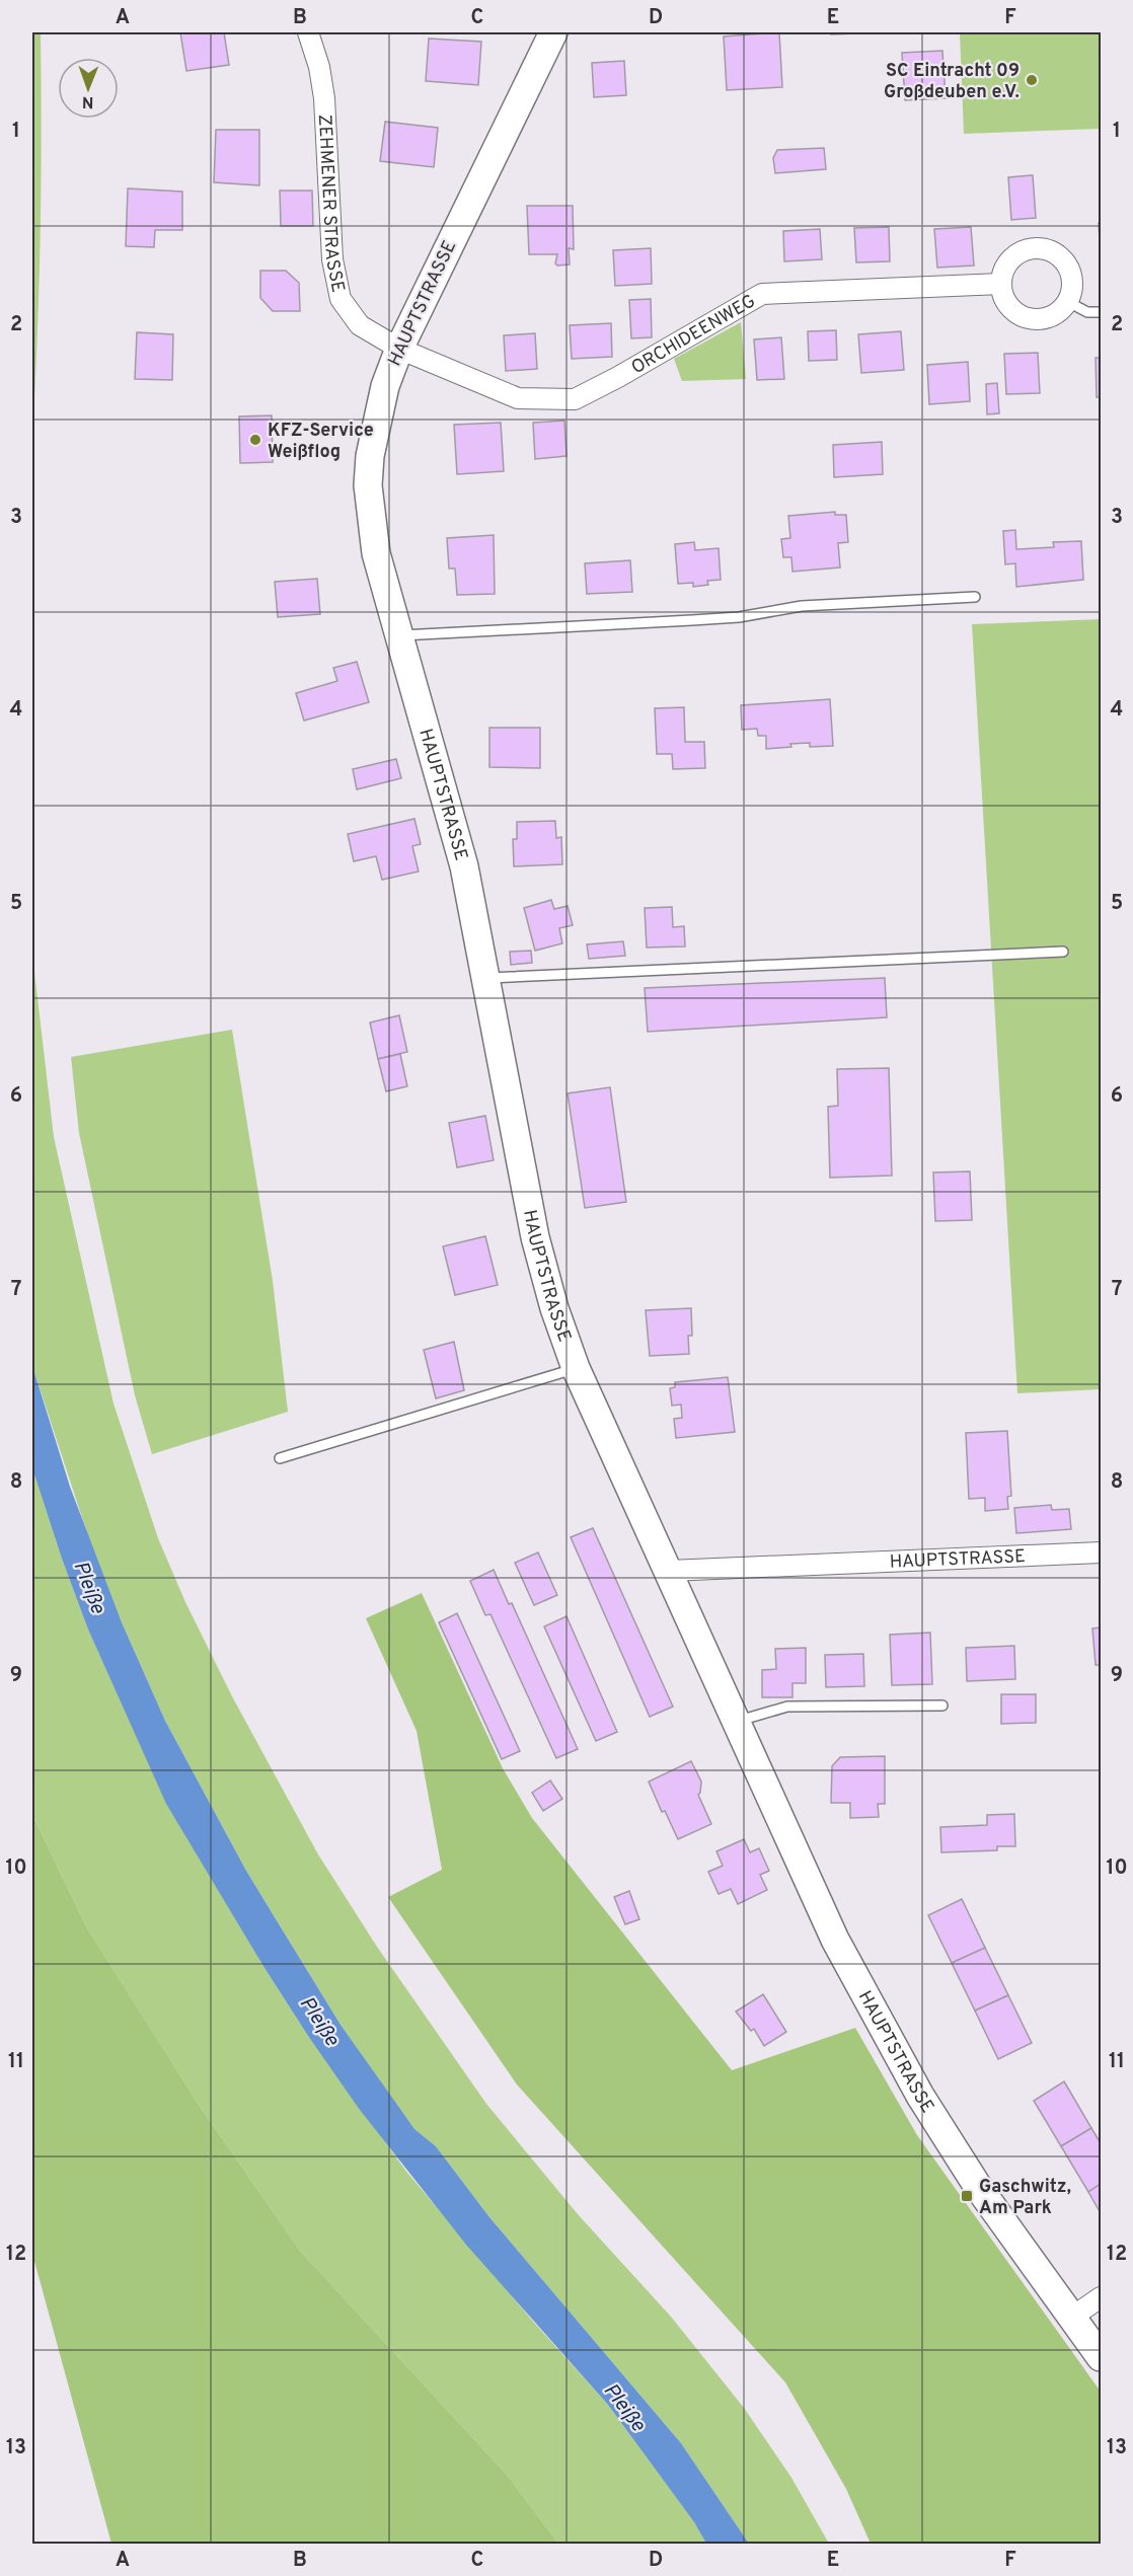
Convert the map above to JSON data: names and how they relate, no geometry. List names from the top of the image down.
{
  "streets": {
    "main road": ["HAUPTSTRASSE"],
    "street": ["ZEHMENER STRASSE", "ORCHIDEENWEG"]
  },
  "crossings": [
    ["ZEHMENER STRASSE", "HAUPTSTRASSE"],
    ["ZEHMENER STRASSE", "ORCHIDEENWEG"],
    ["HAUPTSTRASSE", "ORCHIDEENWEG"]
  ],
  "water": ["Pleiße"],
  "places": {
    "other": ["SC Eintracht 09 Großdeuben e.V.", "KFZ-Service Weißflog"],
    "transit": ["Gaschwitz, Am Park"]
  },
  "north": "bottom",
  "grid": {
    "columns": [
      "A",
      "B",
      "C",
      "D",
      "E",
      "F"
    ],
    "rows": [
      "1",
      "2",
      "3",
      "4",
      "5",
      "6",
      "7",
      "8",
      "9",
      "10",
      "11",
      "12",
      "13"
    ]
  }
}
